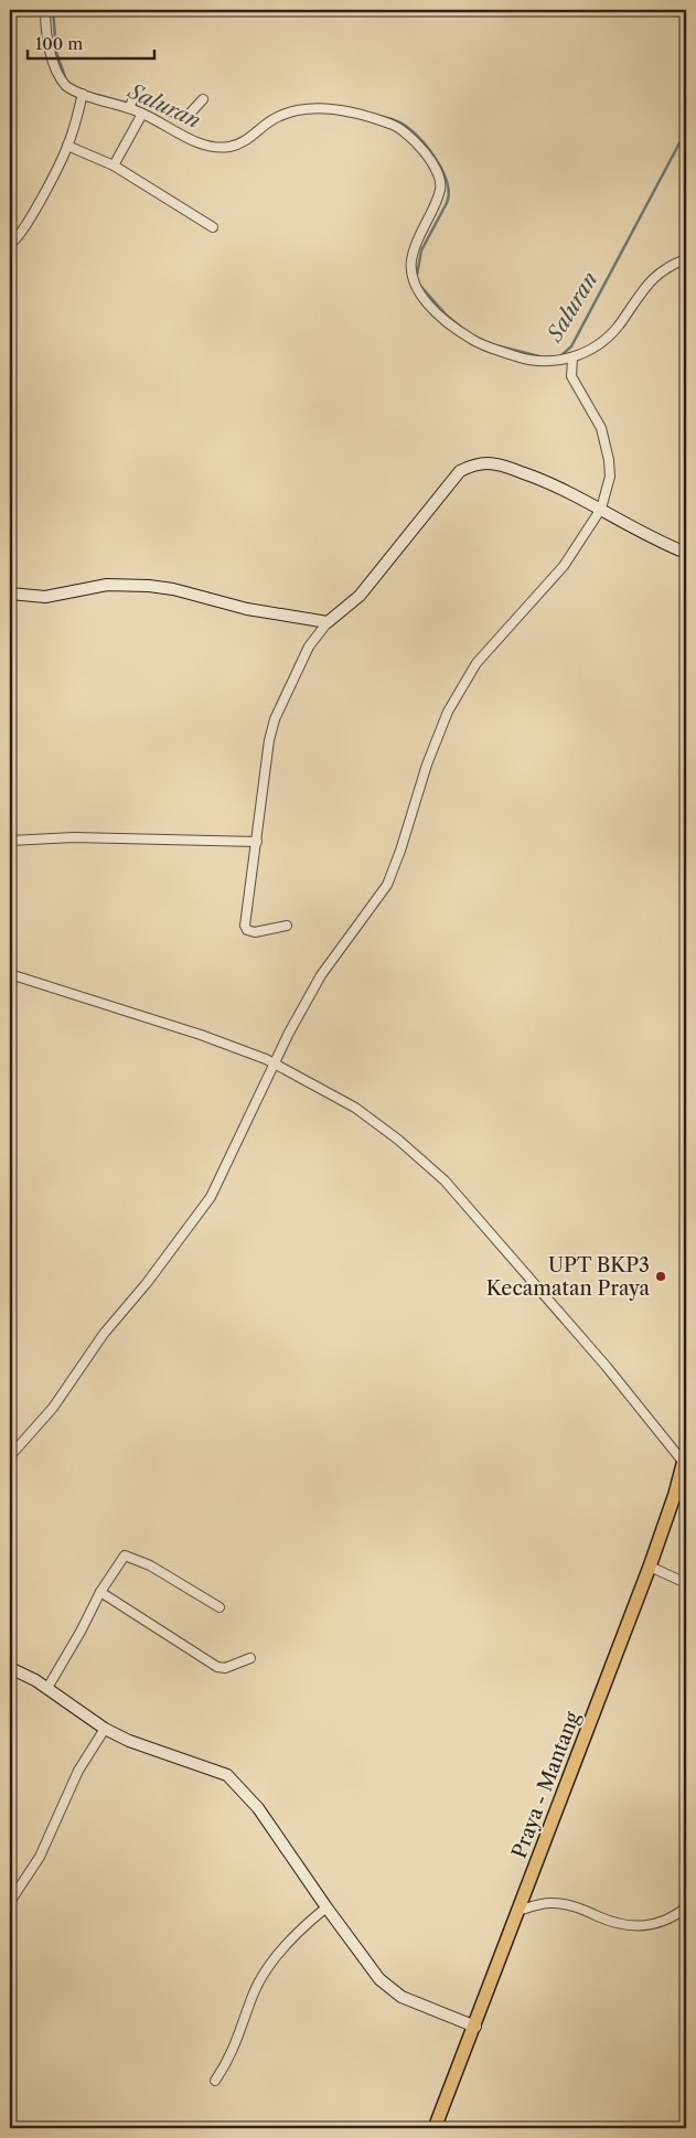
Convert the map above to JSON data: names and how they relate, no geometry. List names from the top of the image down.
{
  "streets": {
    "main road": ["Praya - Mantang"]
  },
  "water": ["Saluran"],
  "places": ["UPT BKP3 Kecamatan Praya"],
  "scale_bar": "100 m"
}
